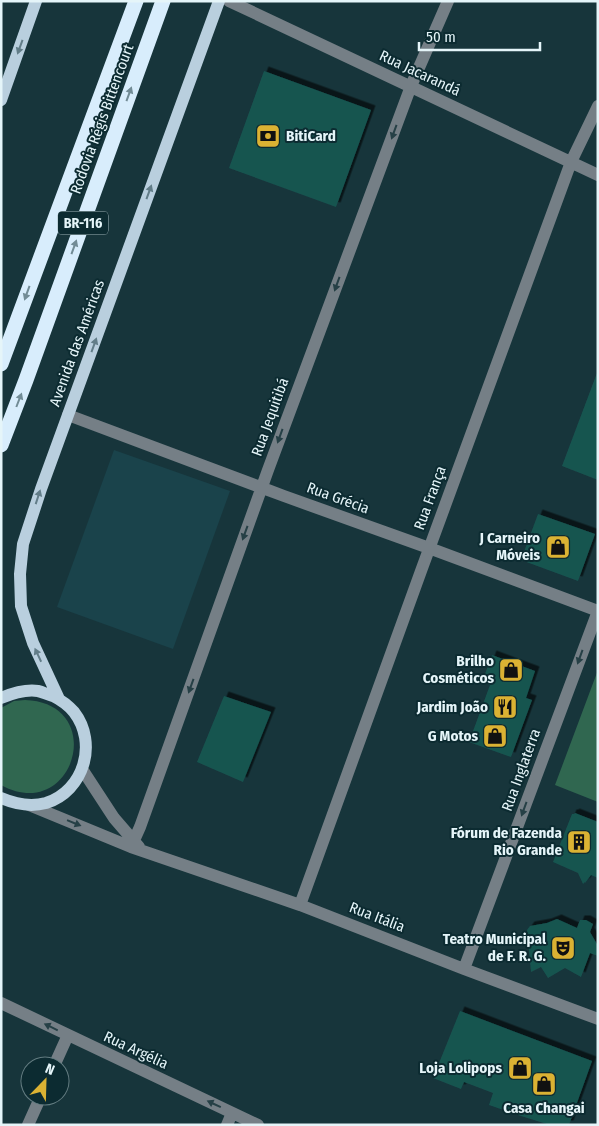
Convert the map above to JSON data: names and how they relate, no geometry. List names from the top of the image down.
{
  "streets": {
    "highway": ["Rodovia Régis Bittencourt", "BR-116"],
    "main road": ["Avenida das Américas"],
    "street": [
      "Rua Jacarandá",
      "Rua Jequitibá",
      "Rua Grécia",
      "Rua França",
      "Rua Inglaterra",
      "Rua Itália",
      "Rua Argélia"
    ]
  },
  "crossings": [
    ["Rua Jacarandá", "Rua Jequitibá"],
    ["Rua Jacarandá", "Rua França"],
    ["Avenida das Américas", "Rua Grécia"],
    ["Rua Jequitibá", "Rua Grécia"],
    ["Rua Jequitibá", "Rua Itália"],
    ["Rua Grécia", "Rua França"],
    ["Rua Grécia", "Rua Inglaterra"],
    ["Rua França", "Rua Itália"],
    ["Rua Inglaterra", "Rua Itália"]
  ],
  "one_way": [
    "Avenida das Américas",
    "Rua Jequitibá",
    "Rua Inglaterra",
    "Rua Argélia"
  ],
  "places": {
    "bank": ["BitiCard"],
    "shop": [
      "J Carneiro Móveis",
      "Brilho Cosméticos",
      "G Motos",
      "Loja Lolipops",
      "Casa Changai"
    ],
    "restaurant": ["Jardim João"],
    "building": ["Fórum de Fazenda Rio Grande"],
    "theatre": ["Teatro Municipal de F. R. G."]
  },
  "scale_bar": "50 m",
  "north": "top right"
}
